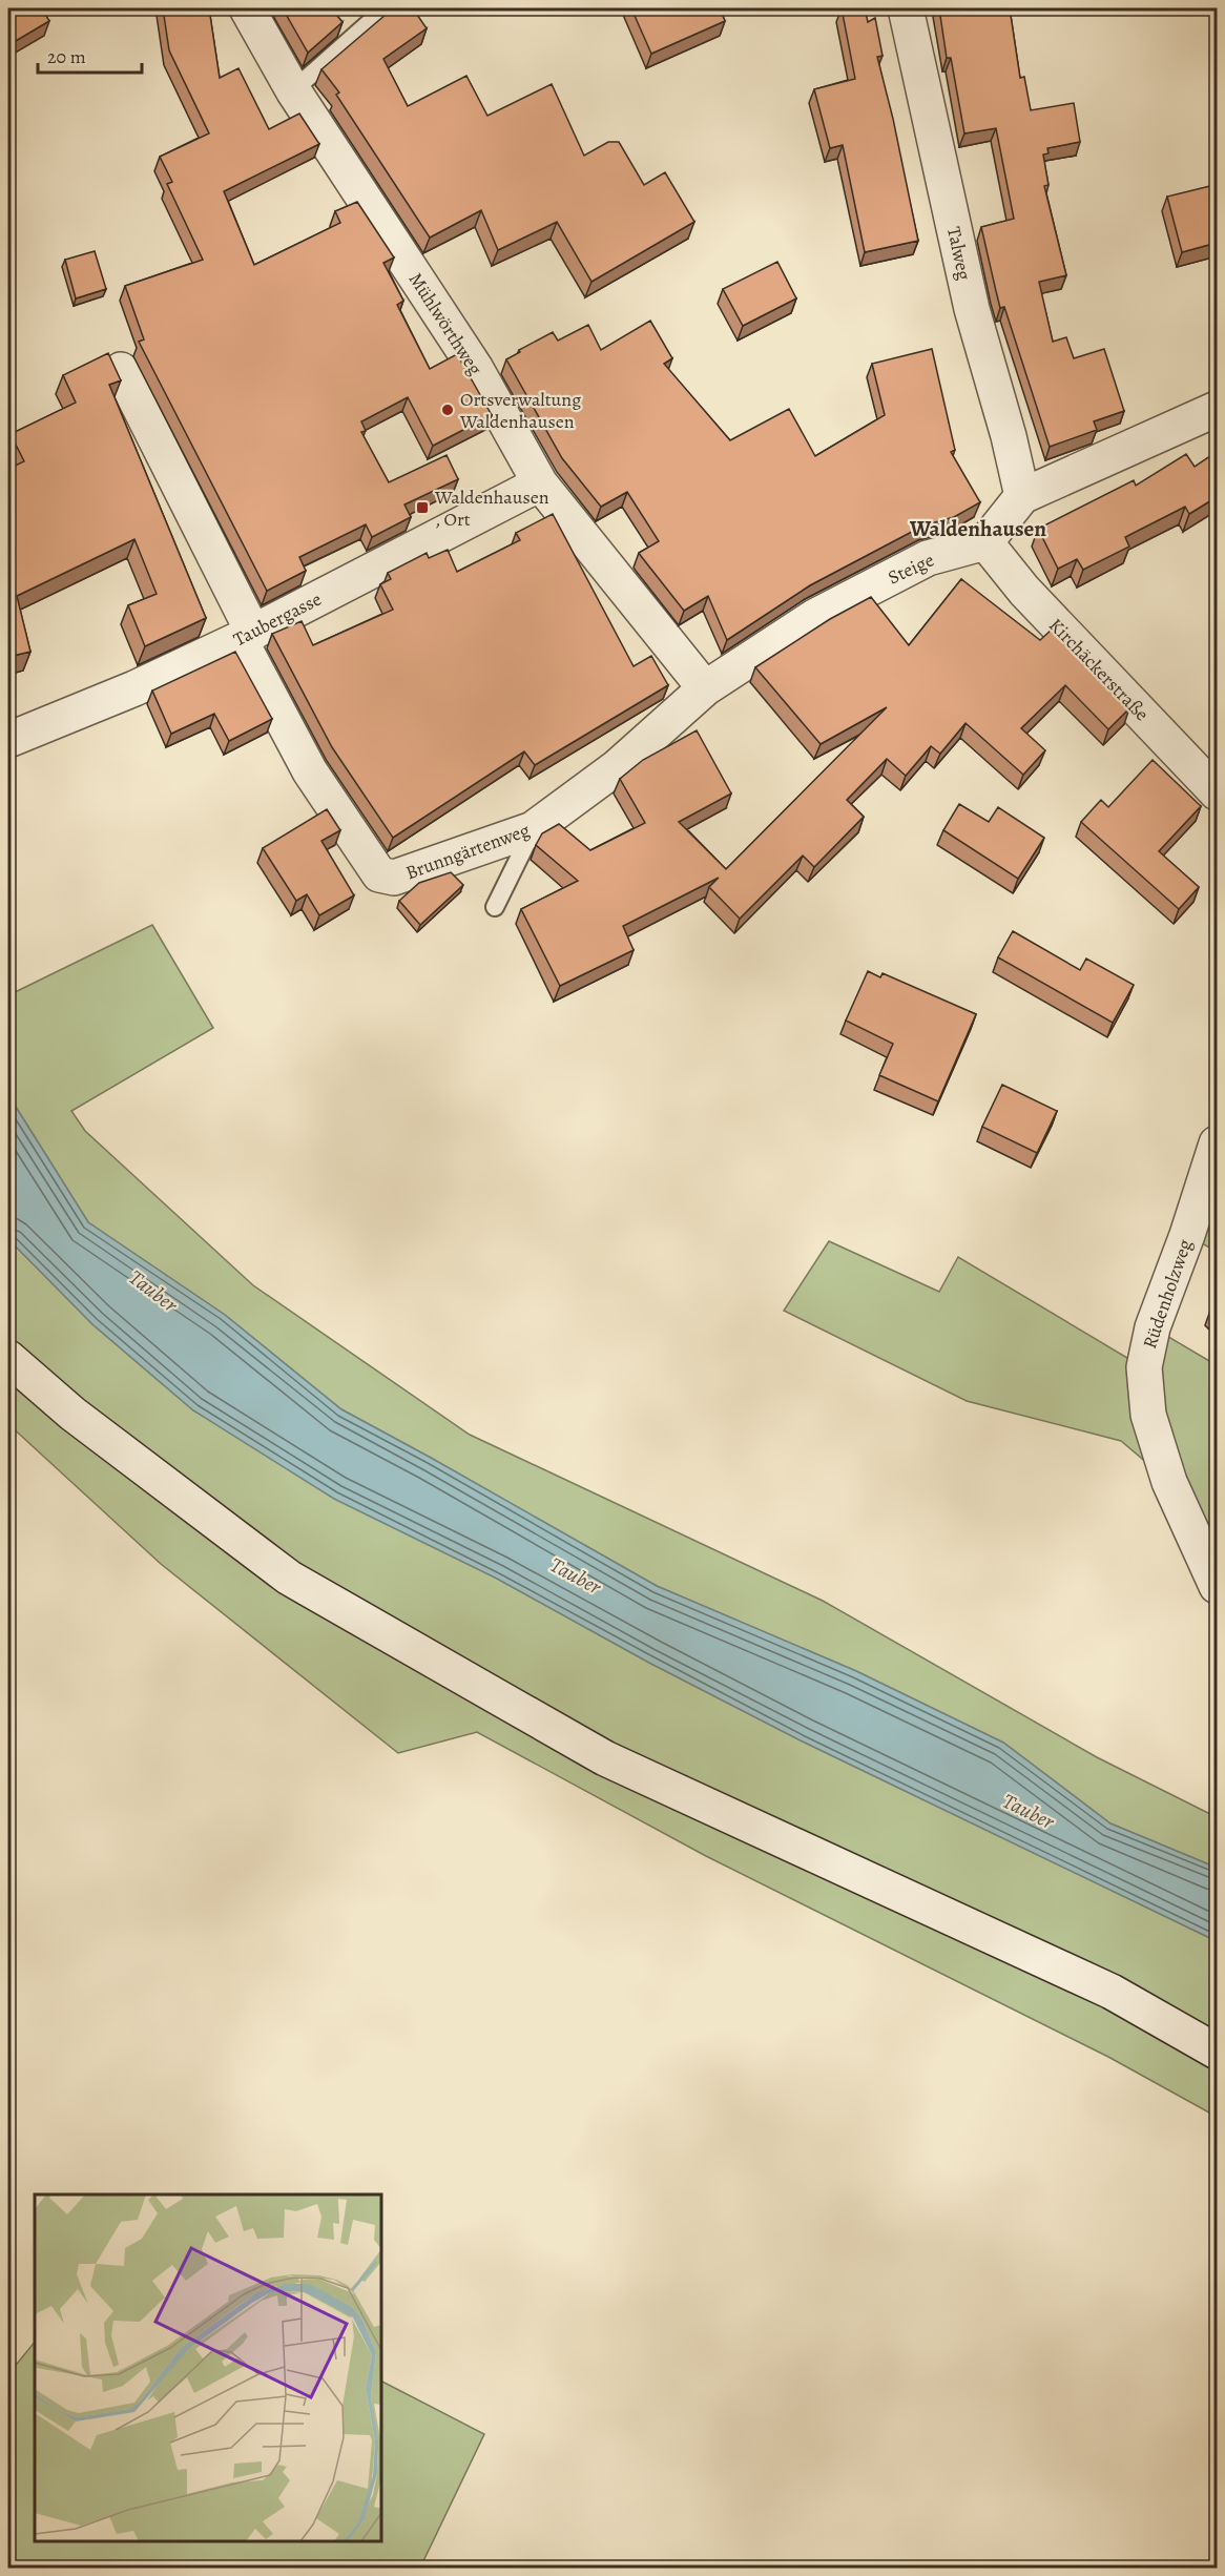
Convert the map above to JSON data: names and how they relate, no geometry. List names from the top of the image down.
{
  "streets": {
    "street": [
      "Talweg",
      "Mühlwörthweg",
      "Steige",
      "Taubergasse",
      "Kirchäckerstraße",
      "Brunngärtenweg",
      "Rüdenholzweg"
    ]
  },
  "crossings": [
    ["Mühlwörthweg", "Steige"],
    ["Mühlwörthweg", "Taubergasse"],
    ["Mühlwörthweg", "Brunngärtenweg"],
    ["Steige", "Kirchäckerstraße"],
    ["Steige", "Brunngärtenweg"],
    ["Taubergasse", "Brunngärtenweg"]
  ],
  "districts": ["Waldenhausen"],
  "water": ["Tauber"],
  "places": {
    "other": ["Ortsverwaltung Waldenhausen"],
    "transit": ["Waldenhausen , Ort"]
  },
  "scale_bar": "20 m"
}
